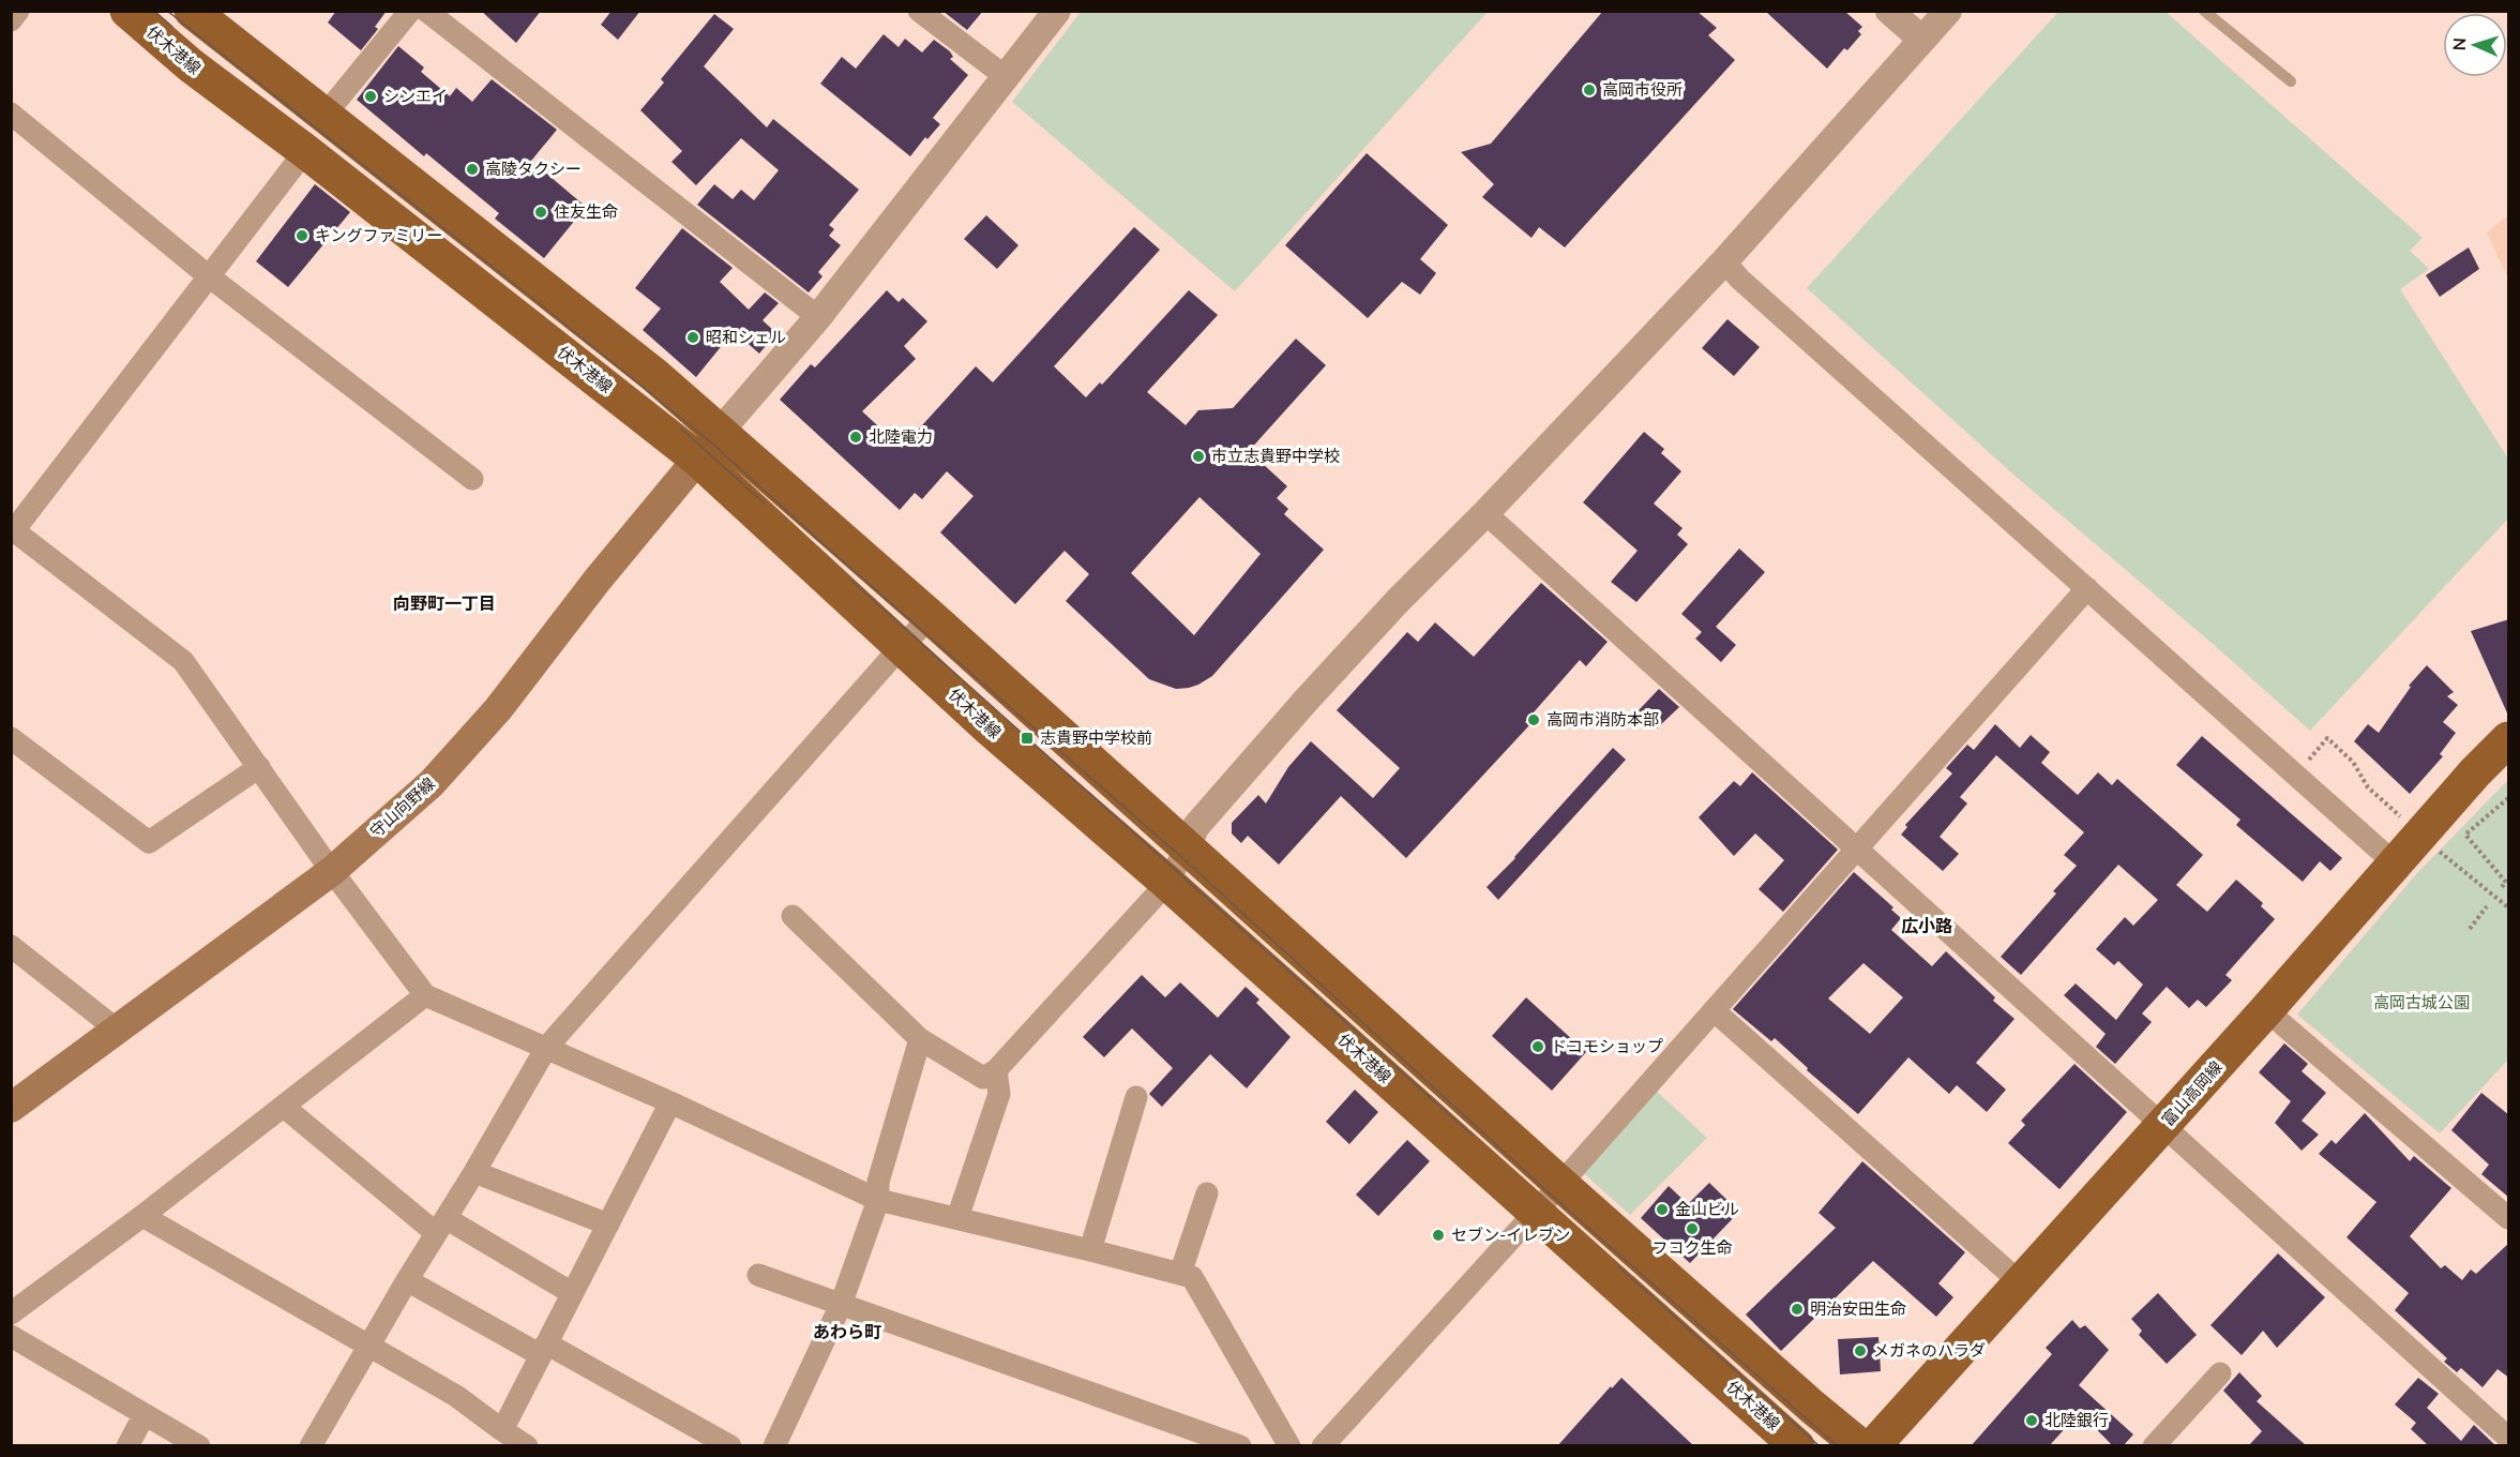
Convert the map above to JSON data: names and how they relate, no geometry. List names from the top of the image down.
{
  "streets": {
    "main road": ["伏木港線", "守山向野線", "富山高岡線"]
  },
  "crossings": [
    ["伏木港線", "守山向野線"]
  ],
  "districts": ["向野町一丁目", "広小路", "あわら町"],
  "parks": ["高岡古城公園"],
  "places": {
    "other": [
      "高岡市役所",
      "シンエイ",
      "高陵タクシー",
      "住友生命",
      "キングファミリー",
      "昭和シェル",
      "北陸電力",
      "市立志貴野中学校",
      "高岡市消防本部",
      "ドコモショップ",
      "金山ビル",
      "フコク生命",
      "セブン-イレブン",
      "明治安田生命",
      "メガネのハラダ",
      "北陸銀行"
    ],
    "transit": ["志貴野中学校前"]
  },
  "north": "left"
}
